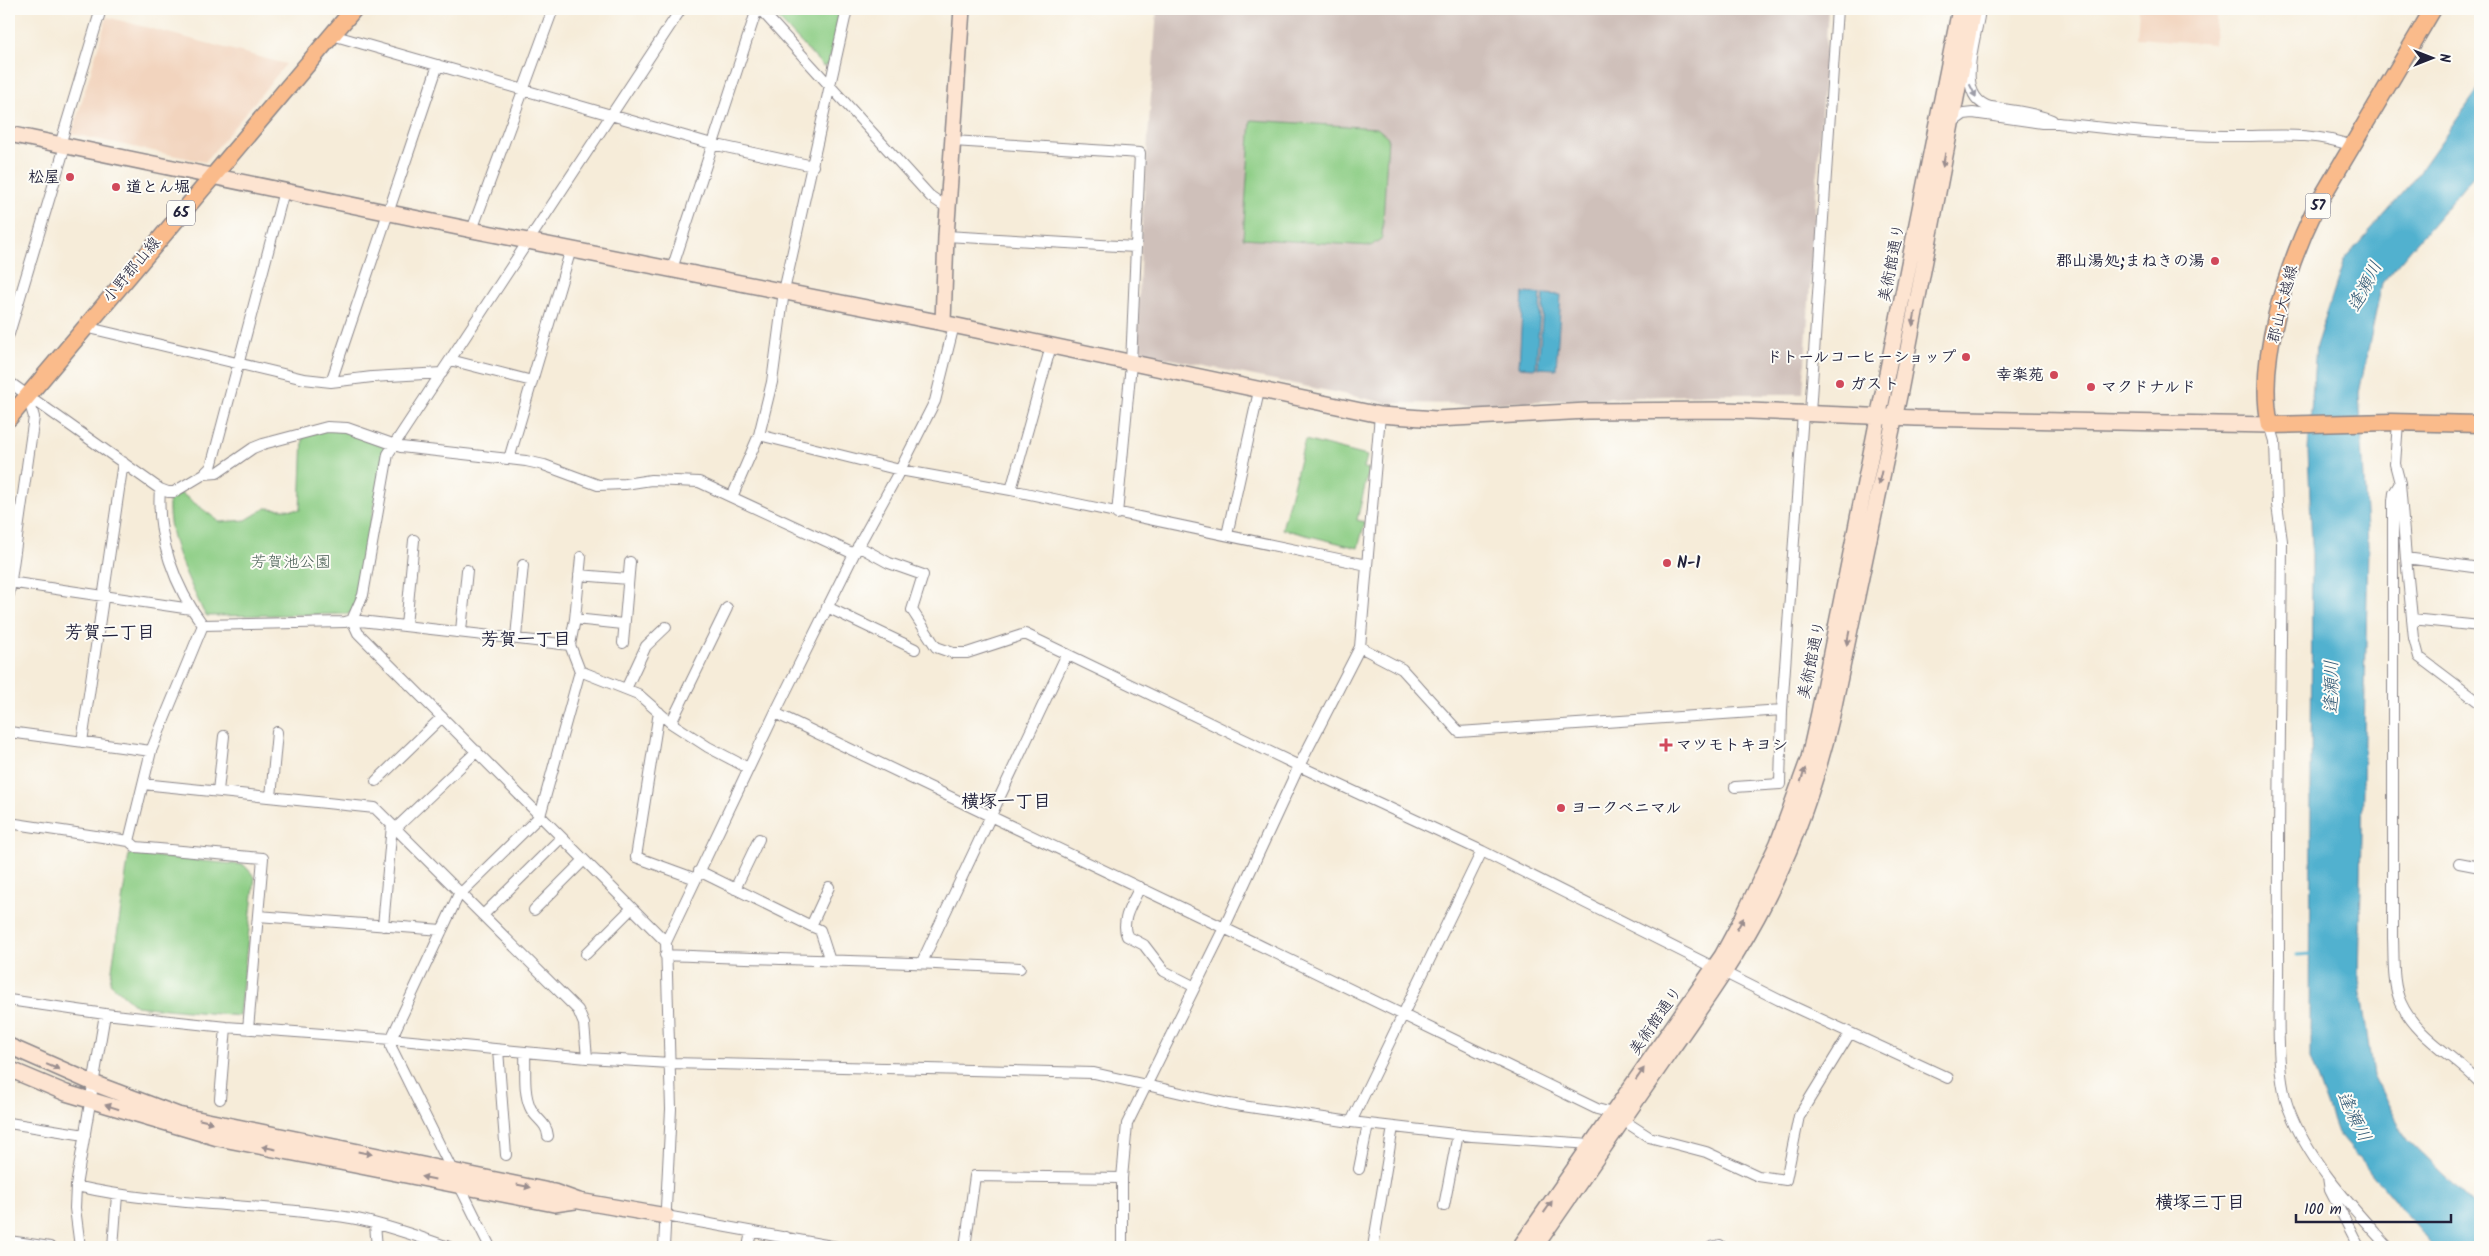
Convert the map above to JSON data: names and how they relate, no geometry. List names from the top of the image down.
{
  "streets": {
    "main road": [
      "57",
      "65",
      "小野郡山線",
      "郡山大越線"
    ],
    "street": ["美術館通り"]
  },
  "districts": [
    "芳賀二丁目",
    "芳賀一丁目",
    "横塚一丁目",
    "横塚三丁目"
  ],
  "water": ["逢瀬川"],
  "parks": ["芳賀池公園"],
  "places": {
    "other": [
      "松屋",
      "道とん堀",
      "郡山湯処;まねきの湯",
      "ドトールコーヒーショップ",
      "幸楽苑",
      "ガスト",
      "マクドナルド",
      "N-1",
      "ヨークベニマル"
    ],
    "health": ["マツモトキヨシ"]
  },
  "scale_bar": "100 m",
  "north": "right"
}
